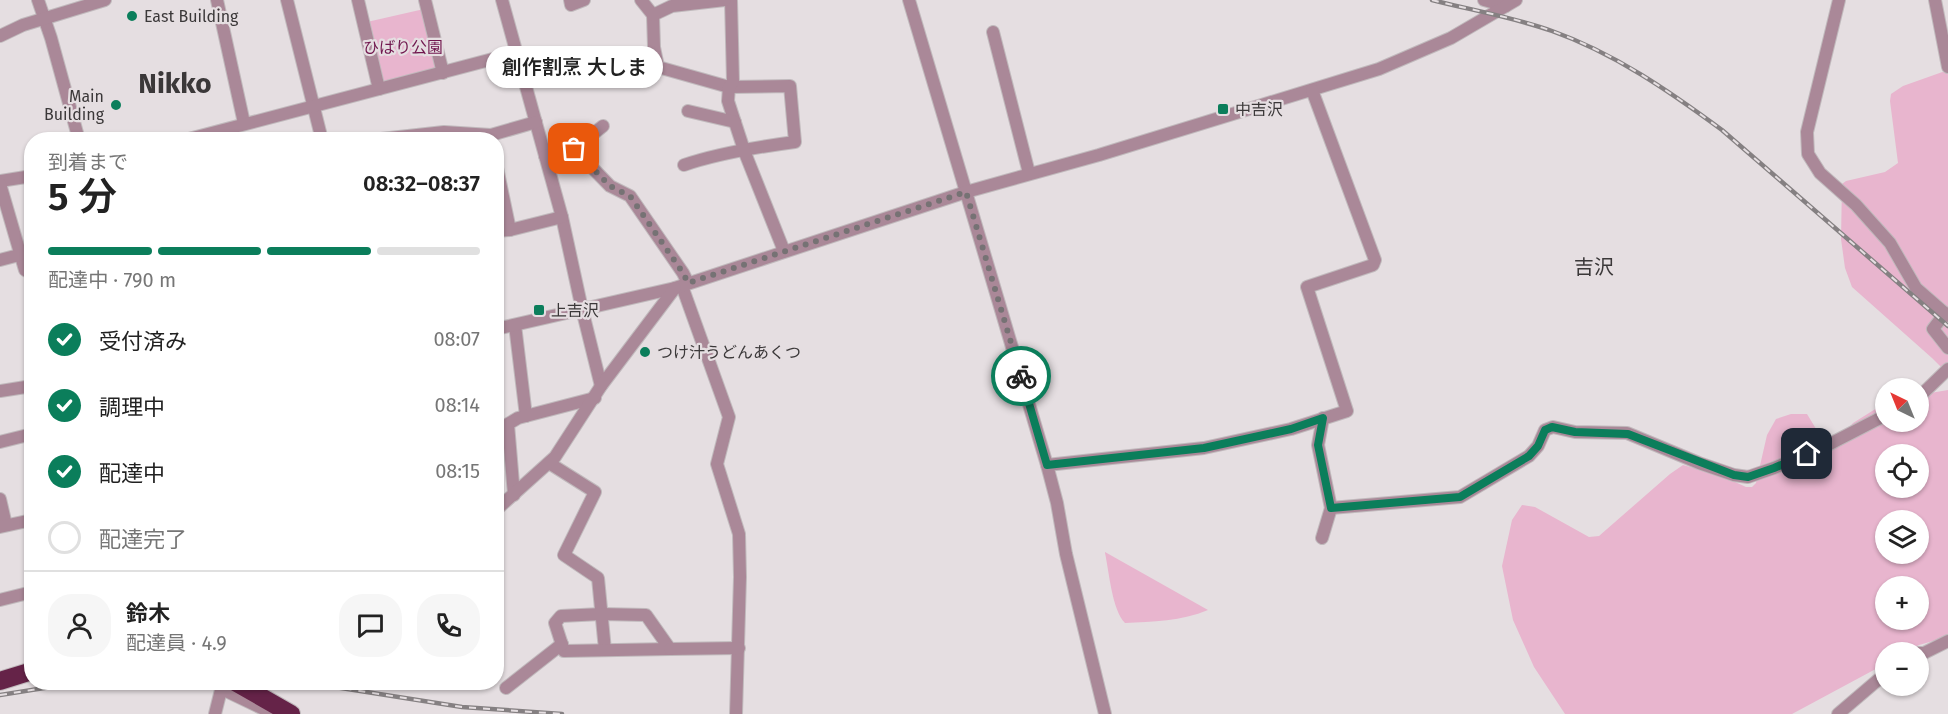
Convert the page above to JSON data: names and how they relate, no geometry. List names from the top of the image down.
{
  "districts": ["Nikko", "吉沢"],
  "parks": ["ひばり公園"],
  "places": {
    "other": [
      "East Building",
      "Main Building",
      "創作割烹 大しま",
      "つけ汁うどんあくつ"
    ],
    "transit": ["中吉沢", "上吉沢"]
  },
  "north": "top left",
  "page": {
    "bubble": "創作割烹 大しま",
    "heading": ["5 分", "到着まで", "08:32–08:37"],
    "panel": ["鈴木", "配達員 · 4.9"],
    "bar": "配達中 · 790 m",
    "list": [
      ["受付済み", "08:07"],
      ["調理中", "08:14"],
      ["配達中", "08:15"],
      "配達完了"
    ],
    "map_buttons": ["+", "−"]
  }
}
